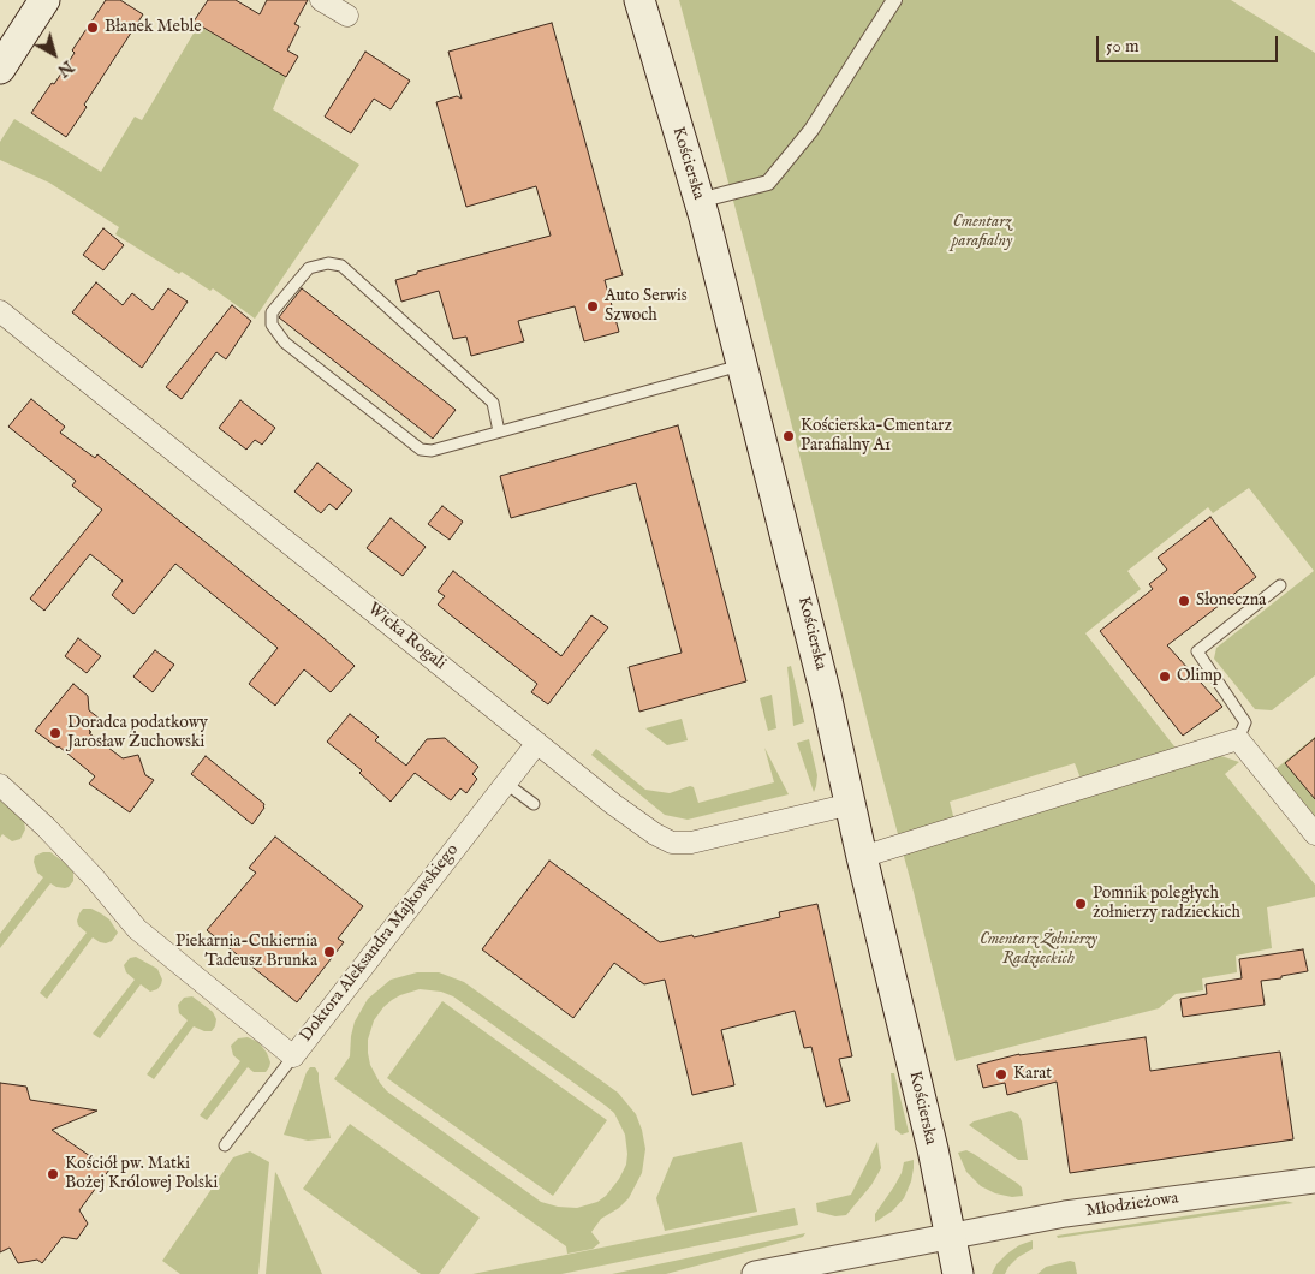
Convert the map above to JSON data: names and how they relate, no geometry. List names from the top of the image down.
{
  "streets": {
    "main road": ["Kościerska"],
    "street": ["Wicka Rogali", "Doktora Aleksandra Majkowskiego", "Młodzieżowa"]
  },
  "crossings": [
    ["Kościerska", "Wicka Rogali"],
    ["Kościerska", "Młodzieżowa"],
    ["Wicka Rogali", "Doktora Aleksandra Majkowskiego"]
  ],
  "parks": ["Cmentarz parafialny", "Cmentarz Żołnierzy Radzieckich"],
  "places": [
    "Błanek Meble",
    "Auto Serwis Szwoch",
    "Kościerska-Cmentarz Parafialny A1",
    "Słoneczna",
    "Olimp",
    "Doradca podatkowy Jarosław Żuchowski",
    "Pomnik poległych żołnierzy radzieckich",
    "Piekarnia-Cukiernia Tadeusz Brunka",
    "Karat",
    "Kościół pw. Matki Bożej Królowej Polski"
  ],
  "scale_bar": "50 m",
  "north": "bottom right"
}
